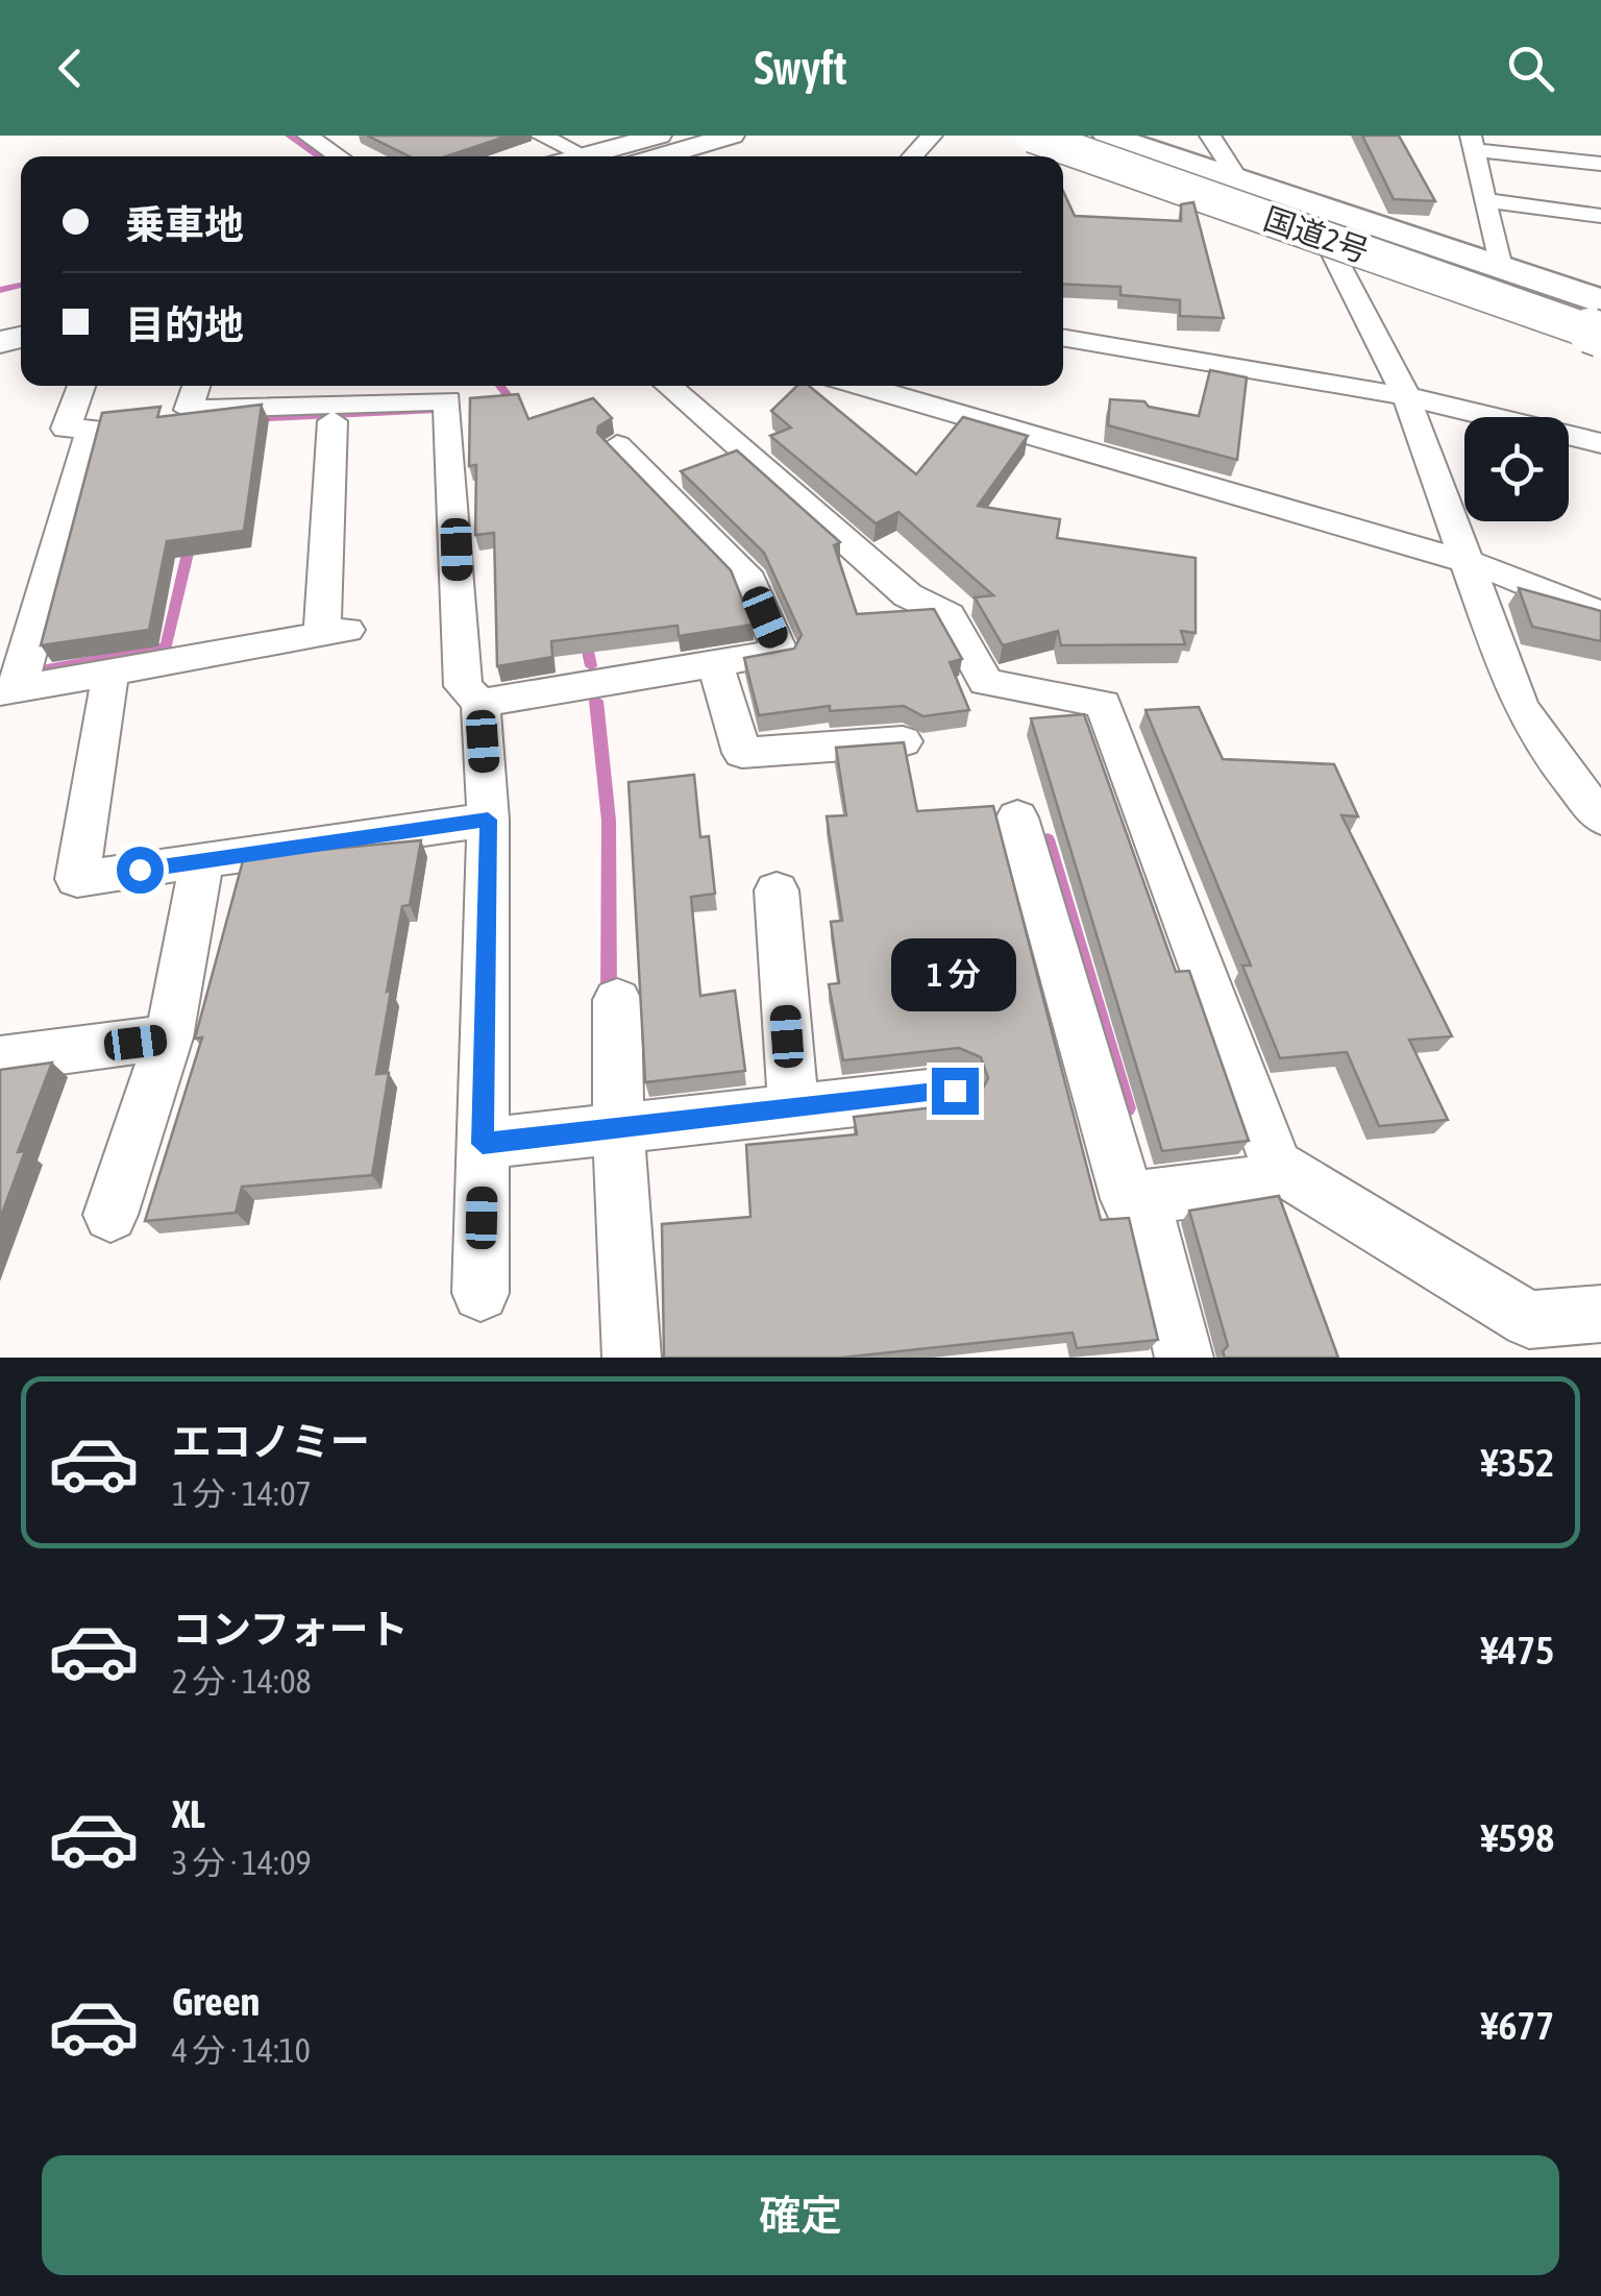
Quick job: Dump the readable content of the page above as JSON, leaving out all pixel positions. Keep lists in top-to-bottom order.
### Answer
{
  "streets": {
    "highway": ["国道2号"]
  },
  "page": {
    "header": "Swyft",
    "banner": ["乗車地", "目的地"],
    "bubble": "1 分",
    "list": [
      {
        "name": "エコノミー",
        "note": "1 分 · 14:07",
        "value": "¥352"
      },
      {
        "name": "コンフォート",
        "note": "2 分 · 14:08",
        "value": "¥475"
      },
      {
        "name": "XL",
        "note": "3 分 · 14:09",
        "value": "¥598"
      },
      {
        "name": "Green",
        "note": "4 分 · 14:10",
        "value": "¥677"
      }
    ],
    "buttons": "確定"
  }
}
